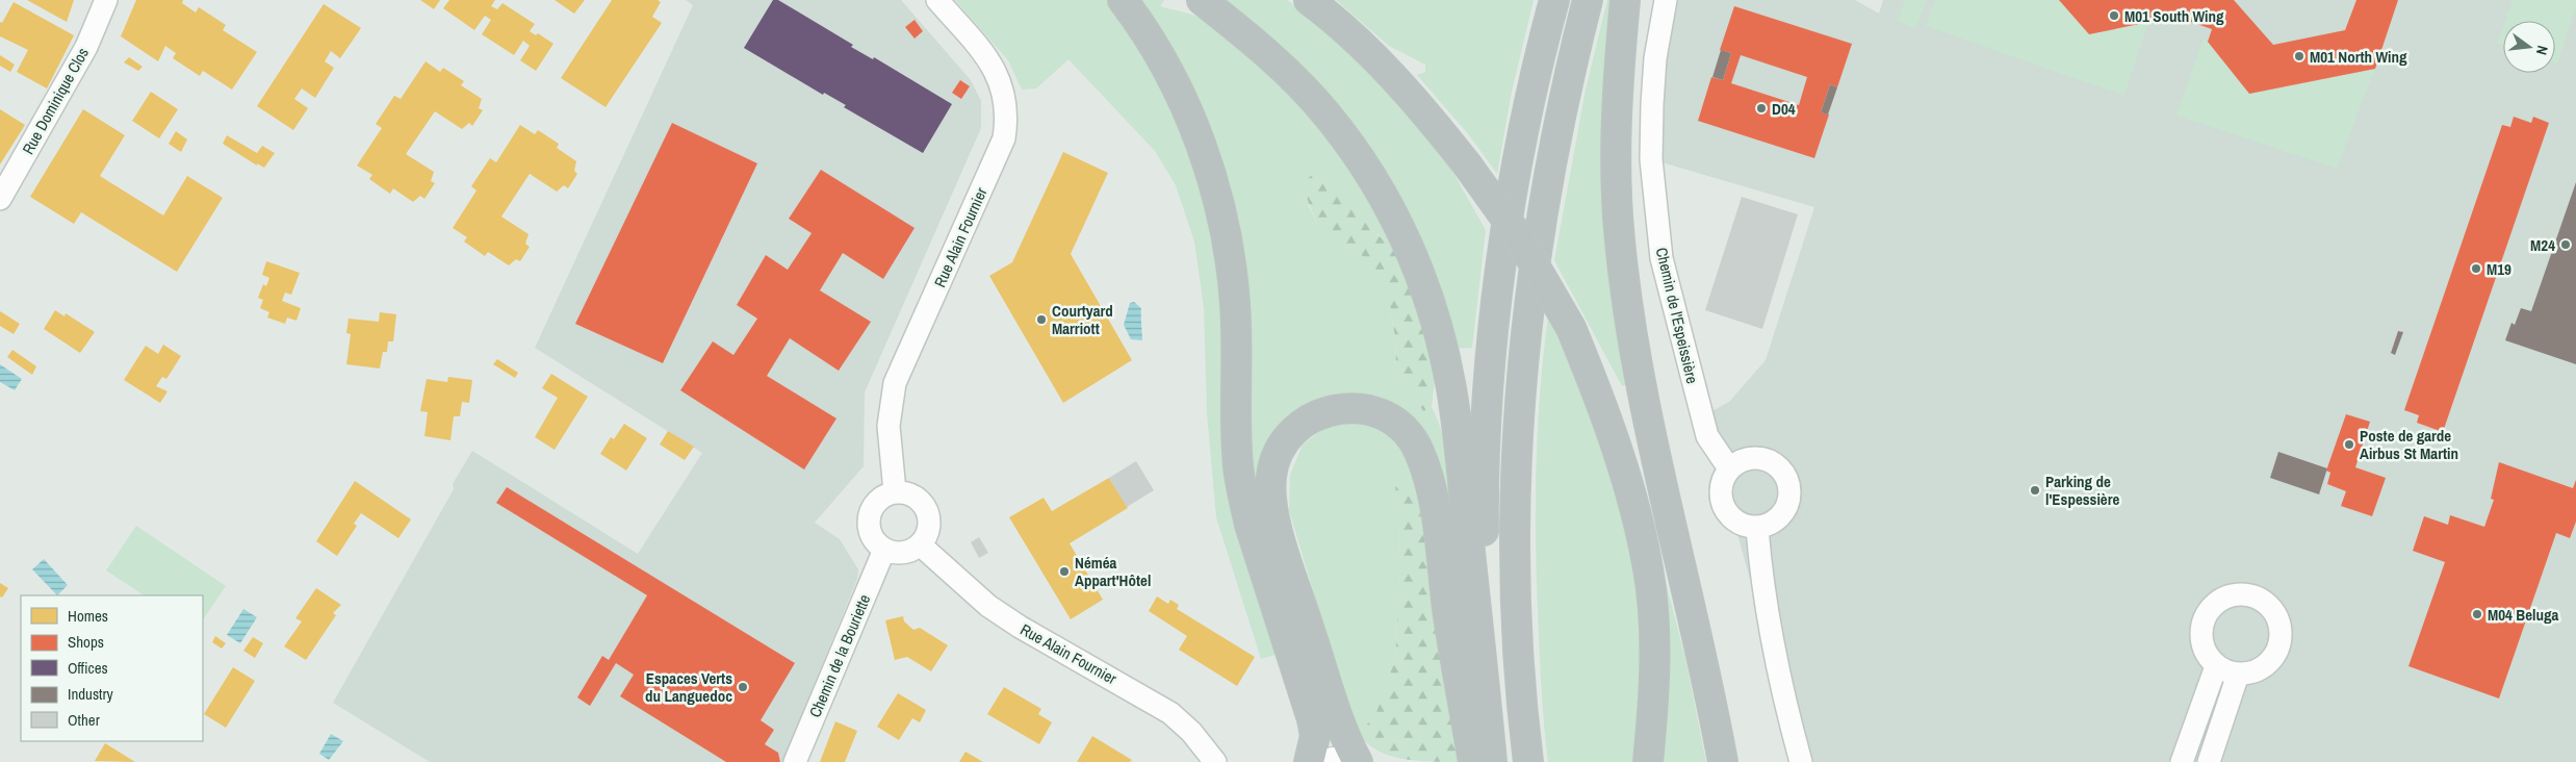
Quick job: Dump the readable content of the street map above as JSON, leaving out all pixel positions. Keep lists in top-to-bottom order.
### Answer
{
  "streets": {
    "street": [
      "Rue Dominique Clos",
      "Rue Alain Fournier",
      "Chemin de l'Espeissière",
      "Chemin de la Bouriette"
    ]
  },
  "crossings": [
    ["Rue Alain Fournier", "Chemin de la Bouriette"]
  ],
  "places": [
    "M01 South Wing",
    "M01 North Wing",
    "D04",
    "M24",
    "M19",
    "Courtyard Marriott",
    "Poste de garde Airbus St Martin",
    "Parking de l'Espessière",
    "Néméa Appart'Hôtel",
    "M04 Beluga",
    "Espaces Verts du Languedoc"
  ],
  "legend": [
    "Homes",
    "Shops",
    "Offices",
    "Industry",
    "Other"
  ],
  "north": "right"
}
